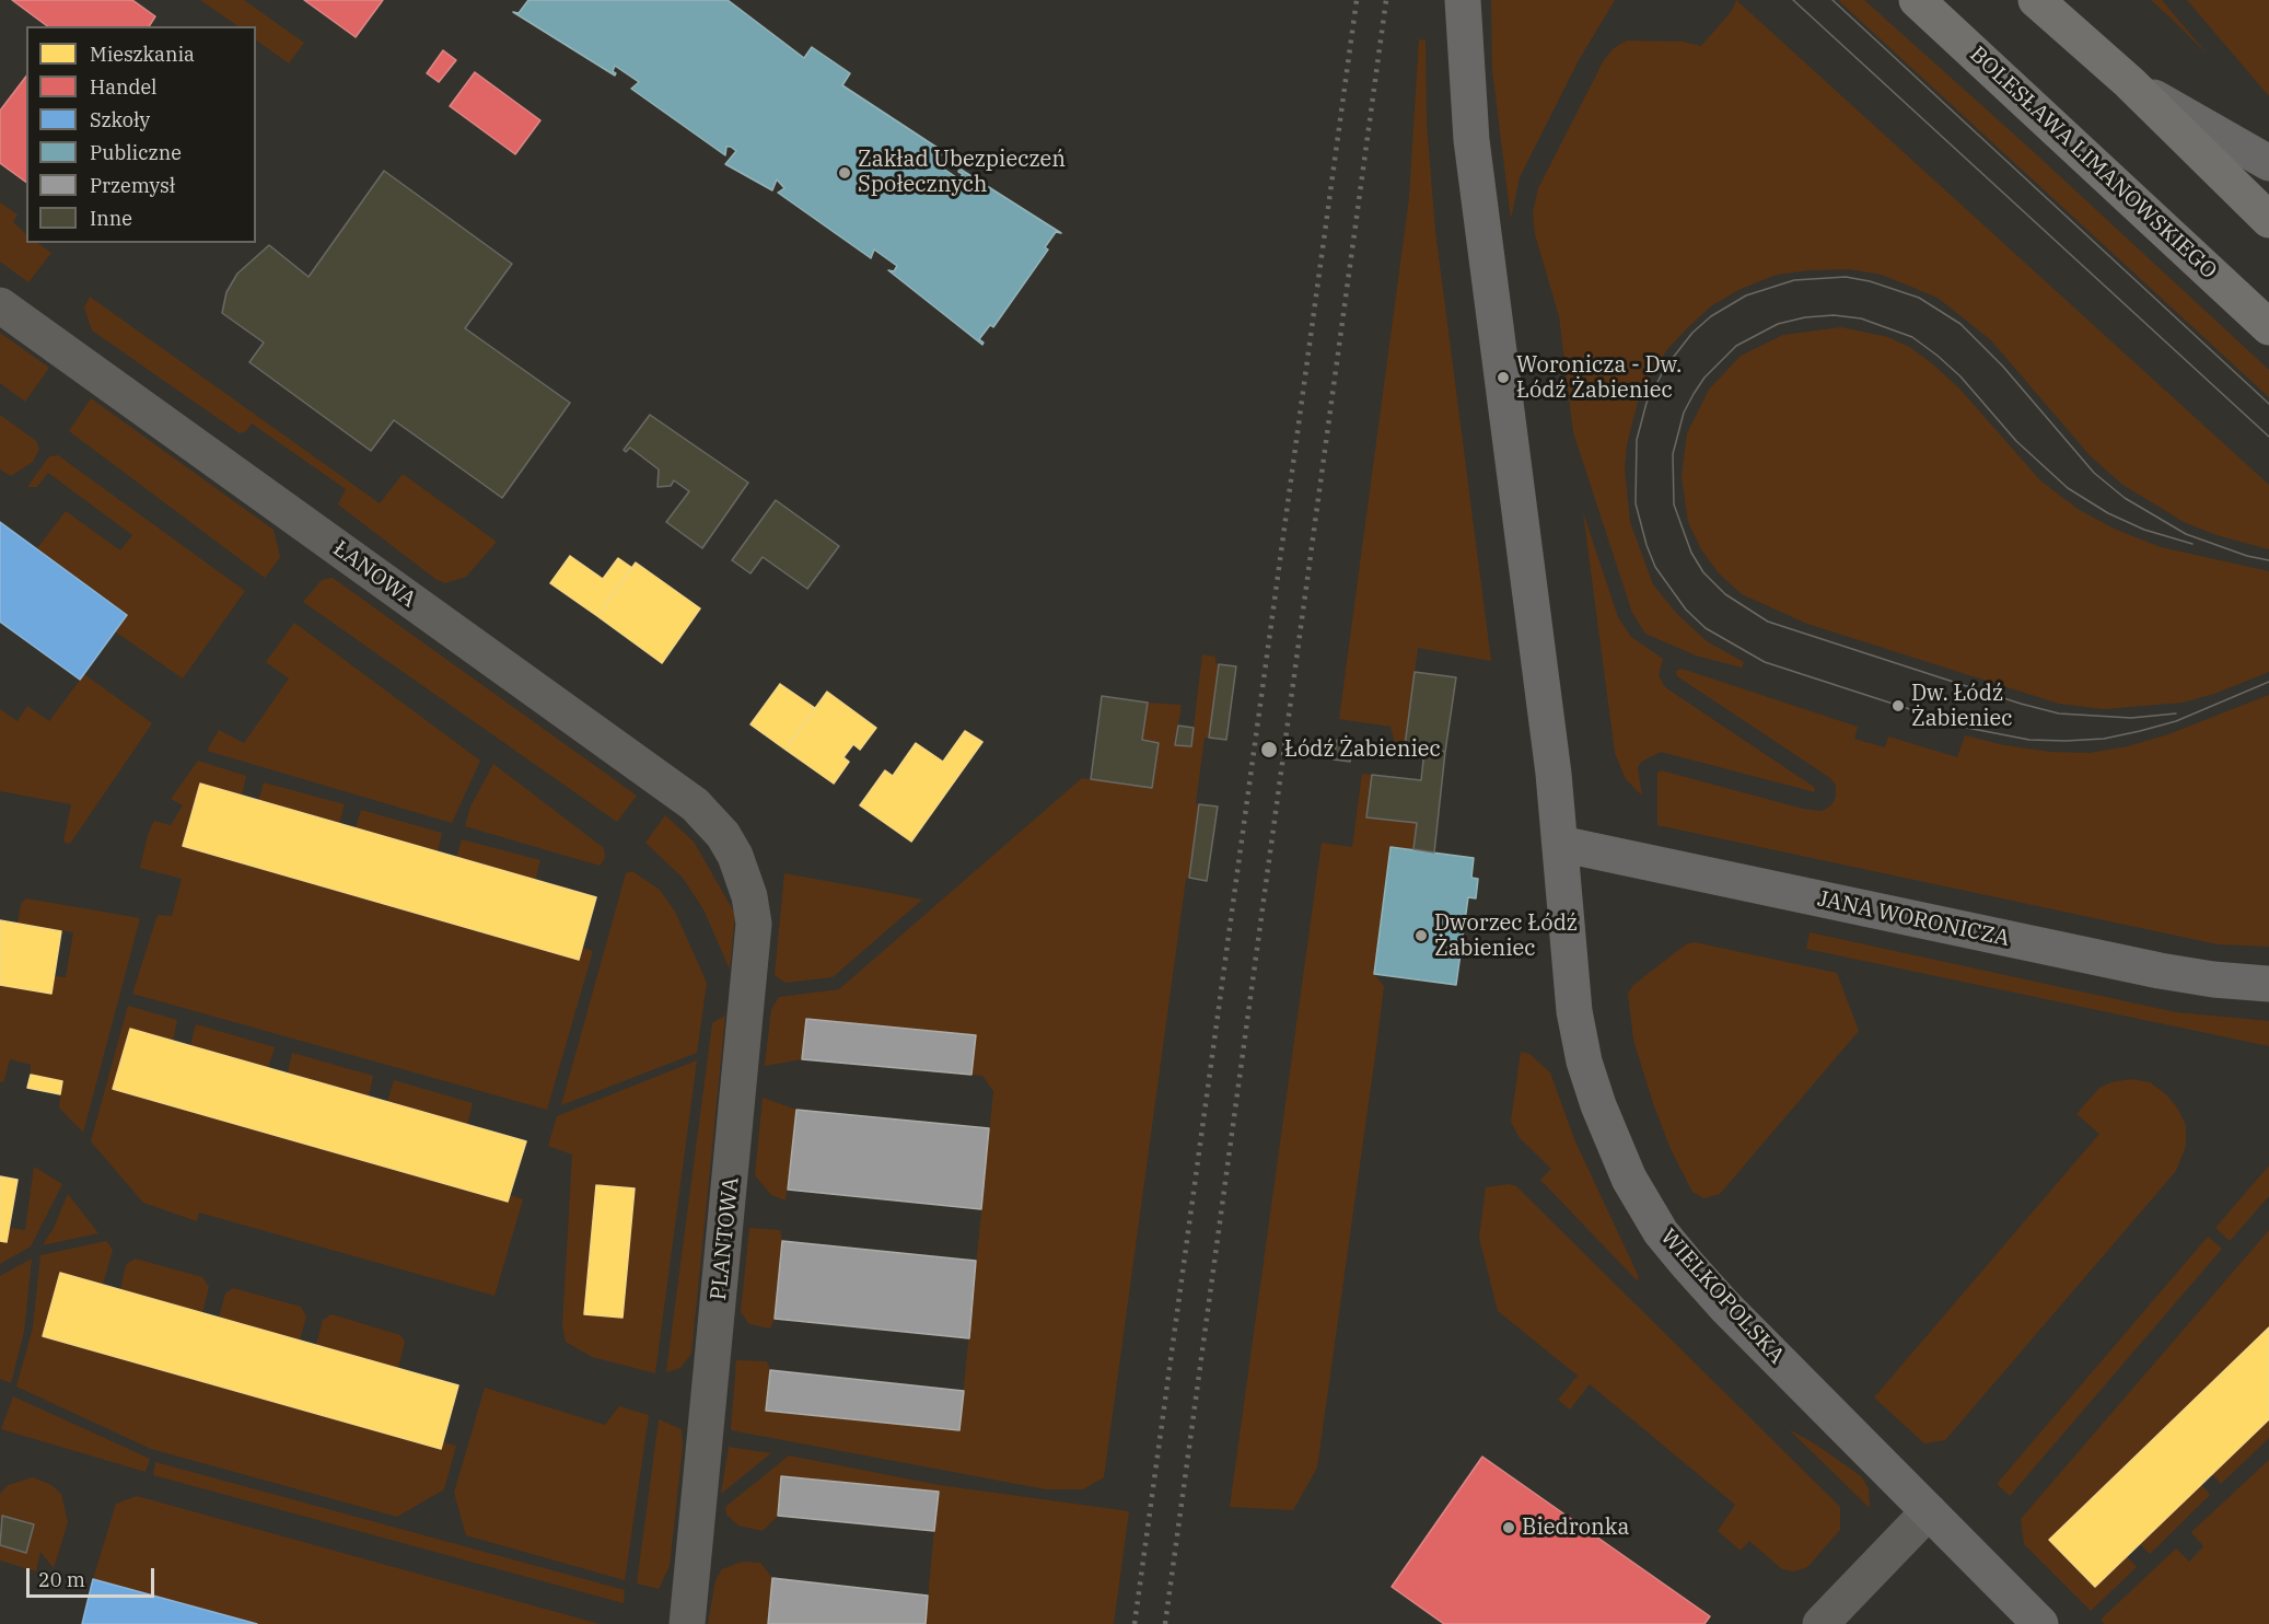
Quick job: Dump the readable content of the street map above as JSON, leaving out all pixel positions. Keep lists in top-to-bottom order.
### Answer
{
  "streets": {
    "main road": ["BOLESŁAWA LIMANOWSKIEGO"],
    "street": [
      "ŁANOWA",
      "JANA WORONICZA",
      "PLANTOWA",
      "WIELKOPOLSKA"
    ]
  },
  "crossings": [
    ["ŁANOWA", "PLANTOWA"],
    ["JANA WORONICZA", "WIELKOPOLSKA"]
  ],
  "places": [
    "Zakład Ubezpieczeń Społecznych",
    "Woronicza - Dw. Łódź Żabieniec",
    "Dw. Łódź Żabieniec",
    "Łódź Żabieniec",
    "Dworzec Łódź Żabieniec",
    "Biedronka"
  ],
  "legend": [
    "Mieszkania",
    "Handel",
    "Szkoły",
    "Publiczne",
    "Przemysł",
    "Inne"
  ],
  "scale_bar": "20 m"
}
